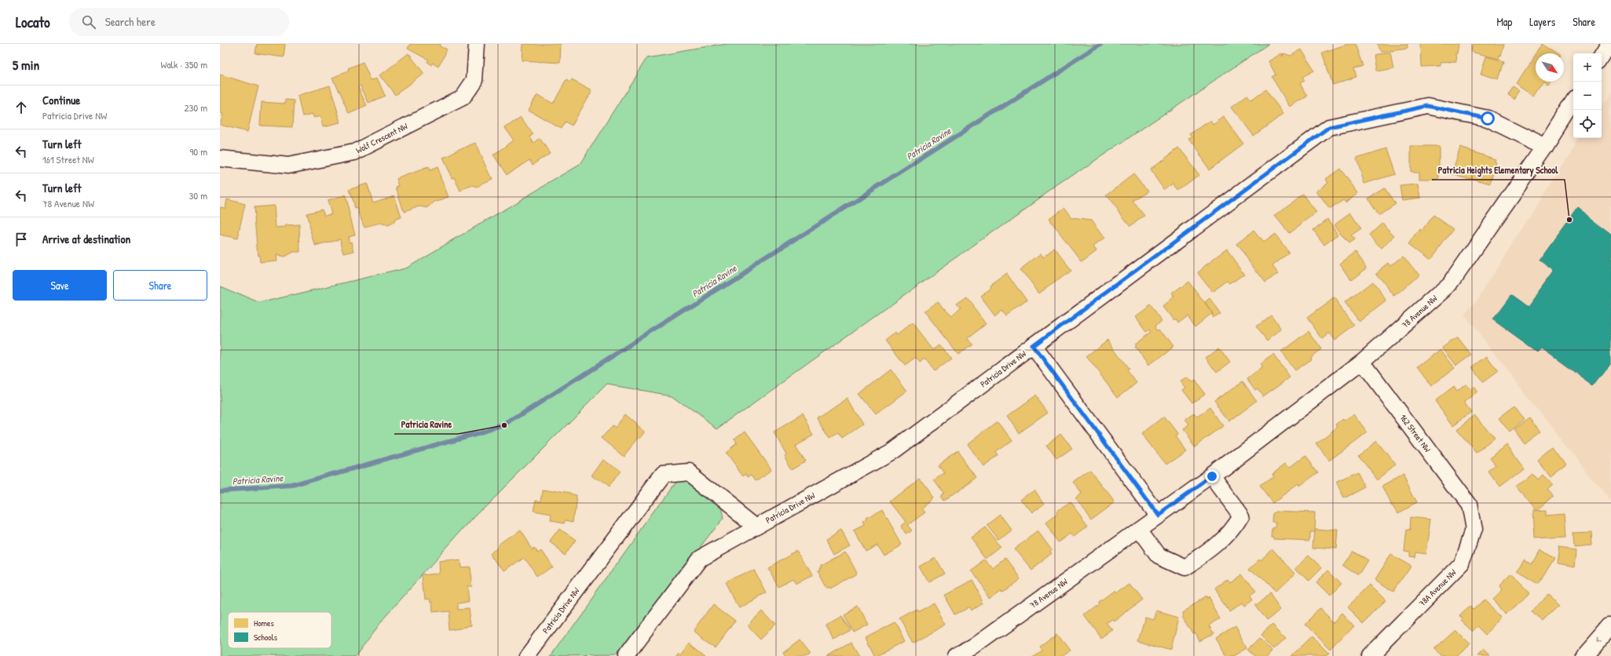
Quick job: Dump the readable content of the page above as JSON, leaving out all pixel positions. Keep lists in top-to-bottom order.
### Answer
{
  "streets": {
    "street": [
      "Wolf Crescent NW",
      "78 Avenue NW",
      "Patricia Drive NW",
      "162 Street NW",
      "78A Avenue NW"
    ]
  },
  "crossings": [
    ["78 Avenue NW", "Patricia Drive NW"],
    ["78 Avenue NW", "162 Street NW"],
    ["162 Street NW", "78A Avenue NW"]
  ],
  "water": ["Patricia Ravine"],
  "places": ["Patricia Heights Elementary School", "Patricia Ravine"],
  "legend": ["Homes", "Schools"],
  "north": "bottom right",
  "page": {
    "header": "Locato",
    "search": "Search here",
    "nav": ["Map", "Layers", "Share"],
    "heading": ["5 min", "Walk · 350 m"],
    "map_buttons": ["+", "−"],
    "list": [
      ["Continue", "Patricia Drive NW", "230 m"],
      ["Turn left", "161 Street NW", "90 m"],
      ["Turn left", "78 Avenue NW", "30 m"],
      "Arrive at destination"
    ],
    "buttons": ["Save", "Share"]
  }
}
